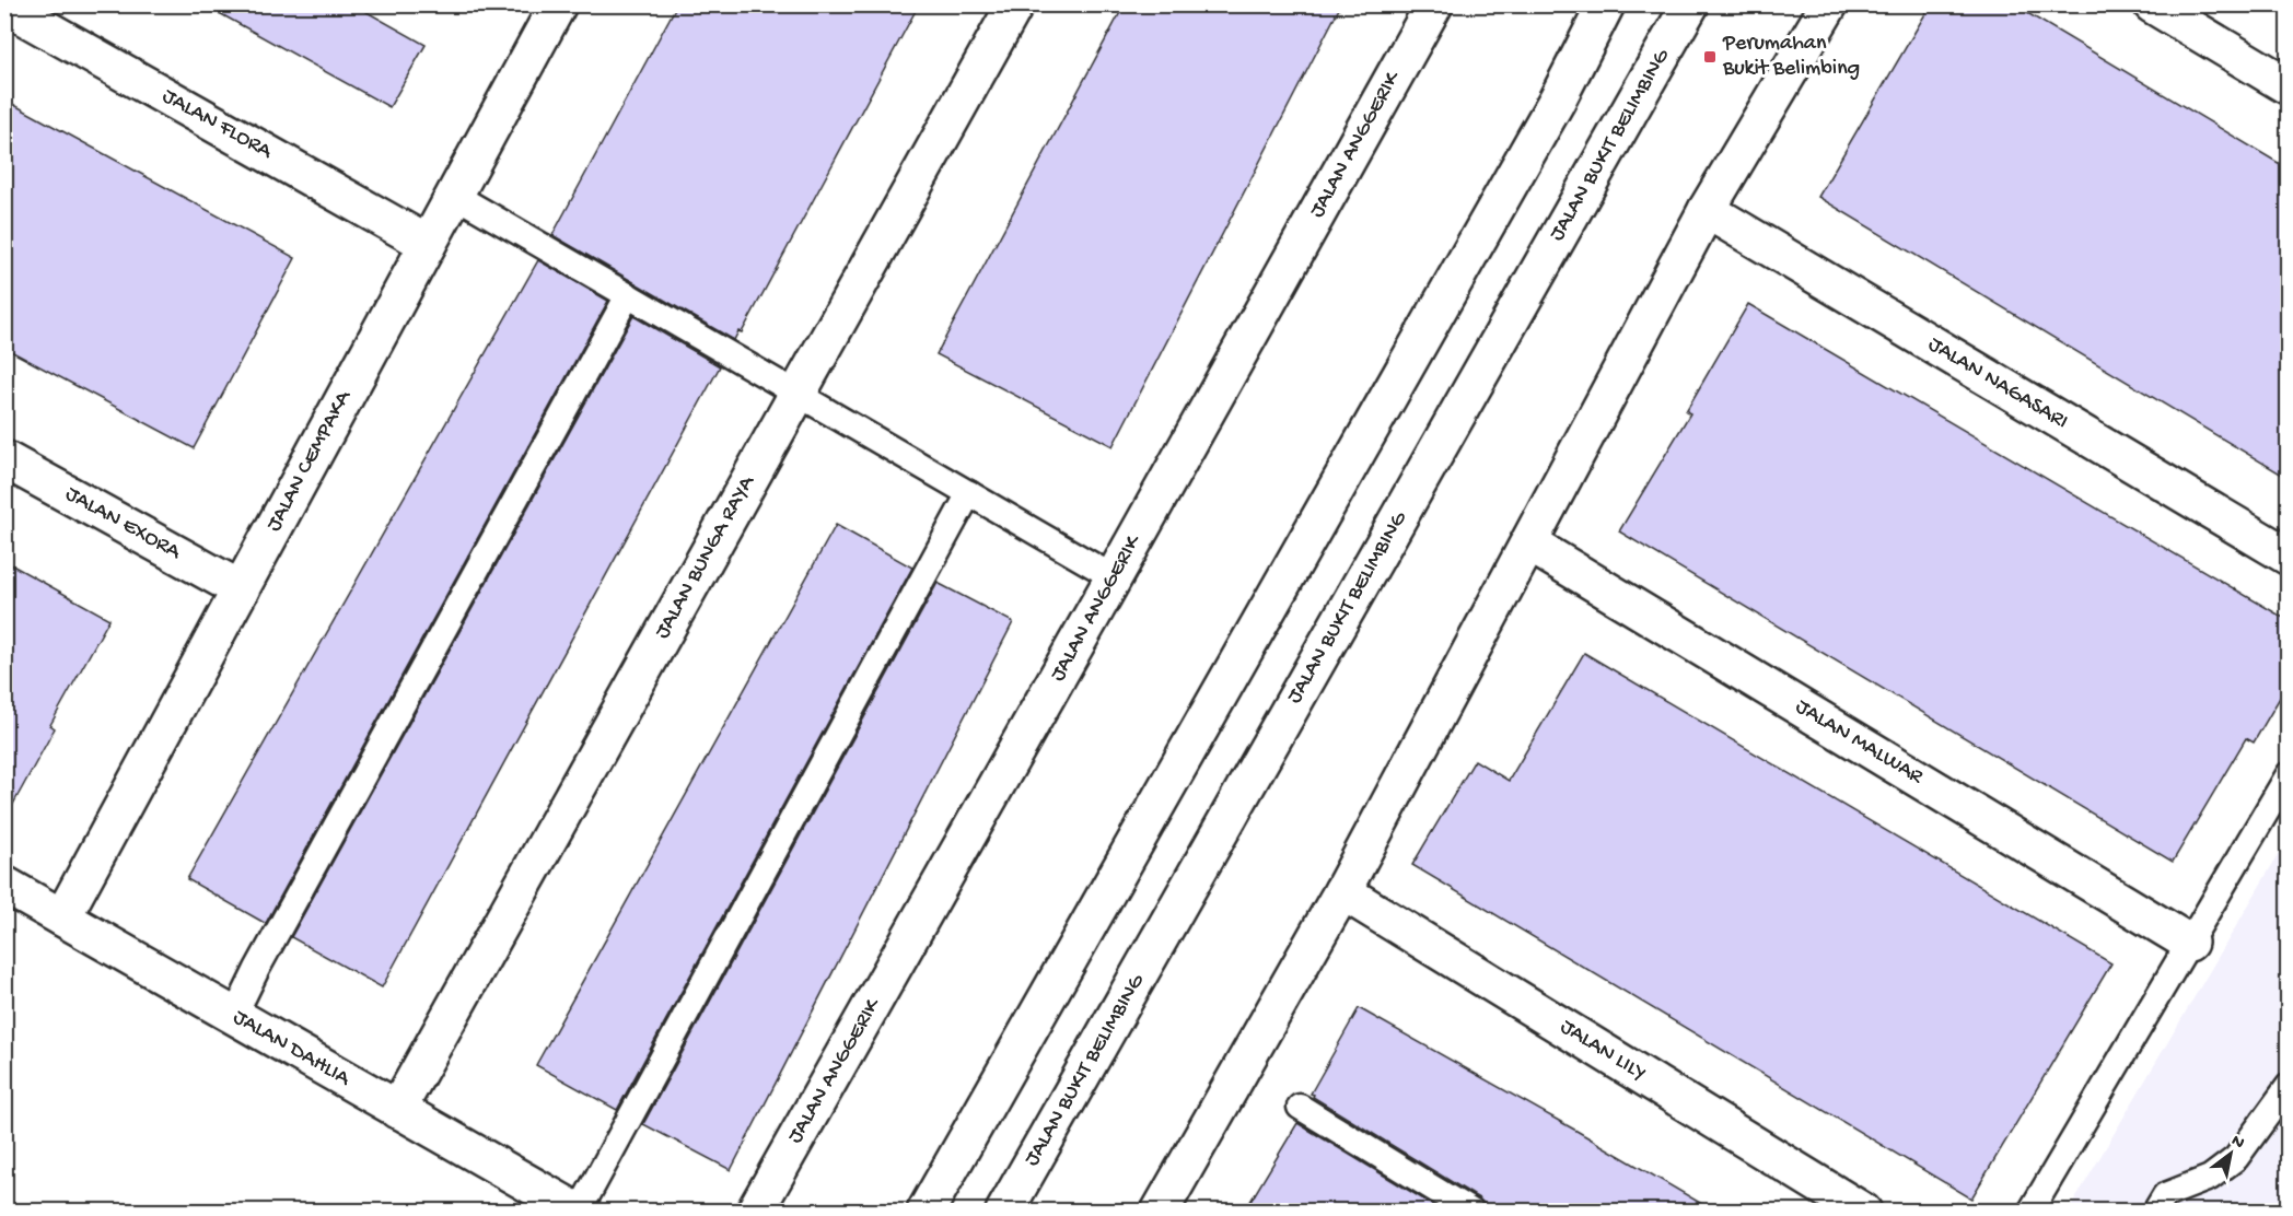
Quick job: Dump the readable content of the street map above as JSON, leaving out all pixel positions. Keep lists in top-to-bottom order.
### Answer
{
  "streets": {
    "street": [
      "JALAN FLORA",
      "JALAN ANGGERIK",
      "JALAN BUKIT BELIMBING",
      "JALAN NAGASARI",
      "JALAN CEMPAKA",
      "JALAN EXORA",
      "JALAN BUNGA RAYA",
      "JALAN MALWAR",
      "JALAN DAHLIA",
      "JALAN LILY"
    ]
  },
  "crossings": [
    ["JALAN FLORA", "JALAN CEMPAKA"],
    ["JALAN CEMPAKA", "JALAN EXORA"],
    ["JALAN CEMPAKA", "JALAN DAHLIA"],
    ["JALAN BUNGA RAYA", "JALAN DAHLIA"]
  ],
  "places": {
    "transit": ["Perumahan Bukit Belimbing"]
  },
  "north": "top right"
}
